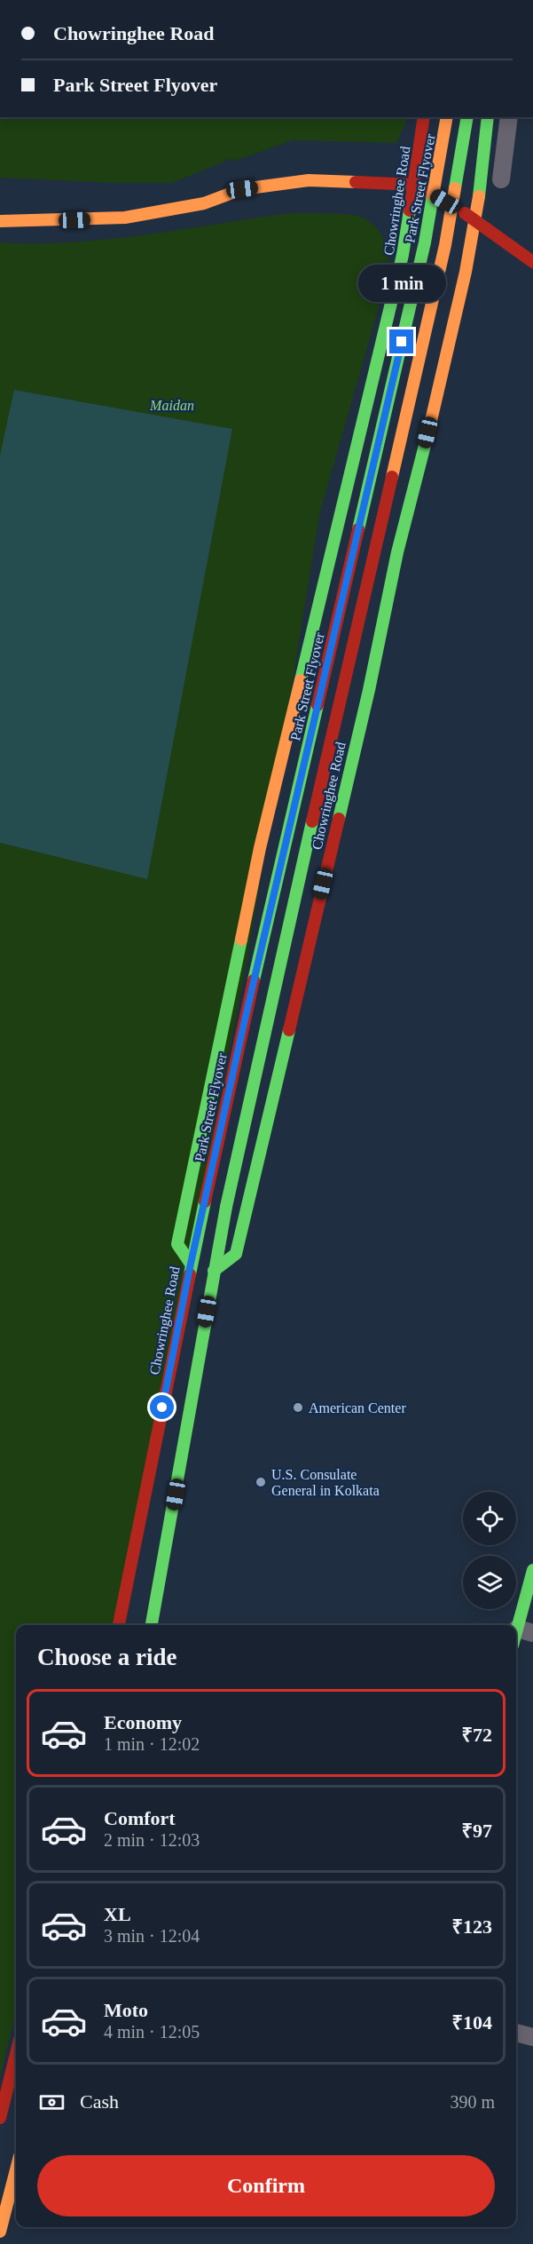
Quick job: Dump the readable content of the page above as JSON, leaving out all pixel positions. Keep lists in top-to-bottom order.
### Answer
{
  "streets": {
    "main road": ["Park Street Flyover", "Chowringhee Road"]
  },
  "crossings": [
    ["Park Street Flyover", "Chowringhee Road"]
  ],
  "parks": ["Maidan"],
  "places": ["American Center", "U.S. Consulate General in Kolkata"],
  "page": {
    "banner": ["Chowringhee Road", "Park Street Flyover"],
    "bubble": "1 min",
    "heading": "Choose a ride",
    "list": [
      {
        "name": "Economy",
        "note": "1 min · 12:02",
        "value": "₹72"
      },
      {
        "name": "Comfort",
        "note": "2 min · 12:03",
        "value": "₹97"
      },
      {
        "name": "XL",
        "note": "3 min · 12:04",
        "value": "₹123"
      },
      {
        "name": "Moto",
        "note": "4 min · 12:05",
        "value": "₹104"
      }
    ],
    "pay": ["Cash", "390 m"],
    "buttons": "Confirm"
  }
}
